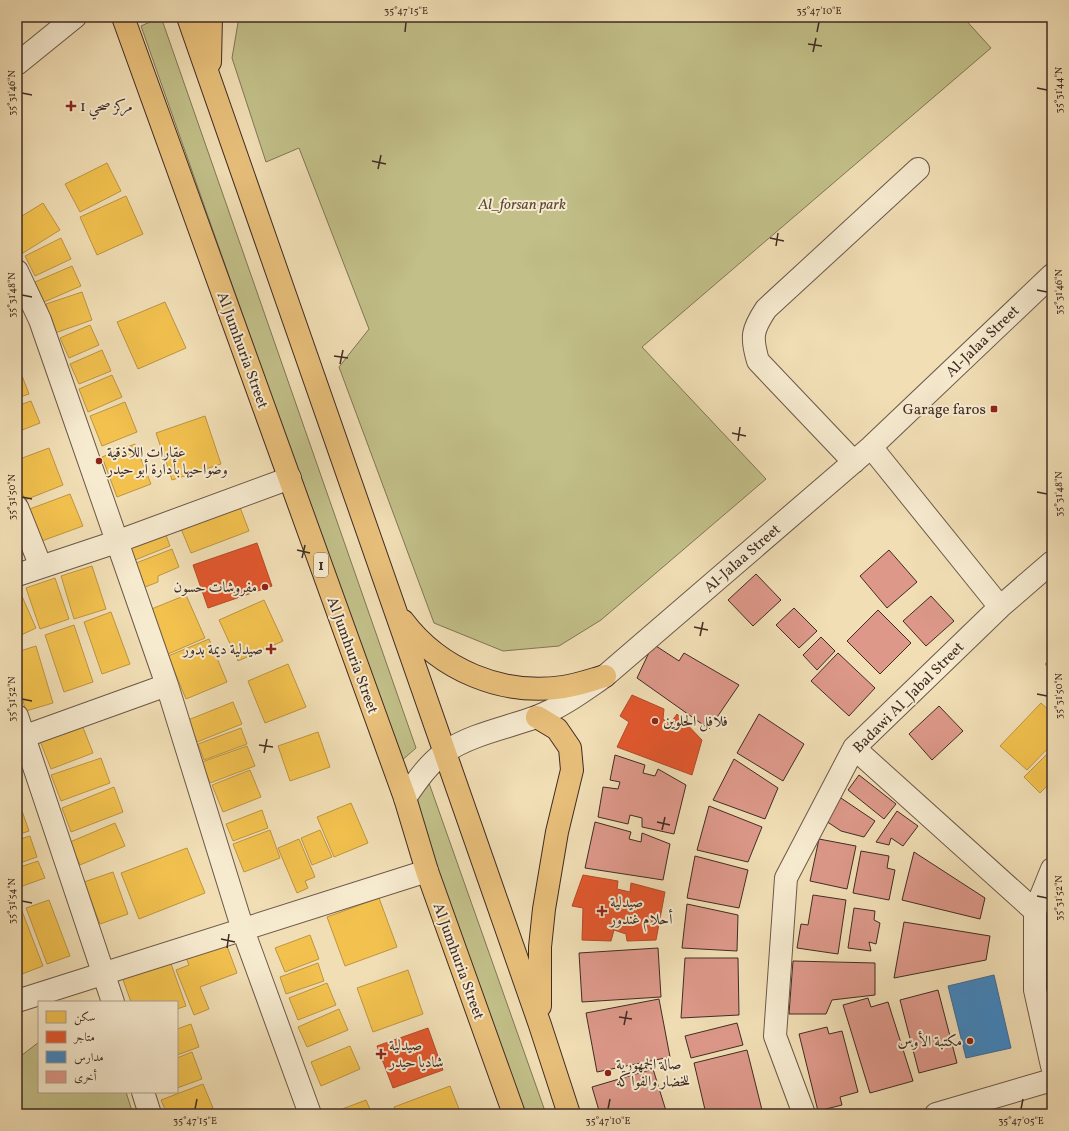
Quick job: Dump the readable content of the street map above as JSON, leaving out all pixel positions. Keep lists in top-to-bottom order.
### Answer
{
  "streets": {
    "main road": ["Al Jumhuria Street", "1"],
    "street": ["Al-Jalaa Street", "Badawi Al_Jabal Street"]
  },
  "crossings": [
    ["Al-Jalaa Street", "Al Jumhuria Street"]
  ],
  "parks": ["Al_forsan park"],
  "places": {
    "health": [
      "مركز صحي 1",
      "صيدلية ديمة بدور",
      "صيدلية أحلام غندور",
      "صيدلية شاديا حيدر"
    ],
    "transit": ["Garage faros"],
    "other": [
      "عقارات اللاذقية وضواحيها بأدارة أبو حيدر",
      "مفروشات حسون",
      "فلافل الحلوين",
      "مكتبة الأوس",
      "صالة الجمهورية للخضار والفواكه"
    ]
  },
  "legend": [
    "سكن",
    "متاجر",
    "مدارس",
    "أخرى"
  ],
  "coordinates": [
    "35°47'15\"E",
    "35°47'10\"E",
    "35°31'44\"N",
    "35°31'46\"N",
    "35°31'48\"N",
    "35°31'50\"N",
    "35°31'52\"N",
    "35°31'54\"N",
    "35°47'05\"E"
  ]
}
